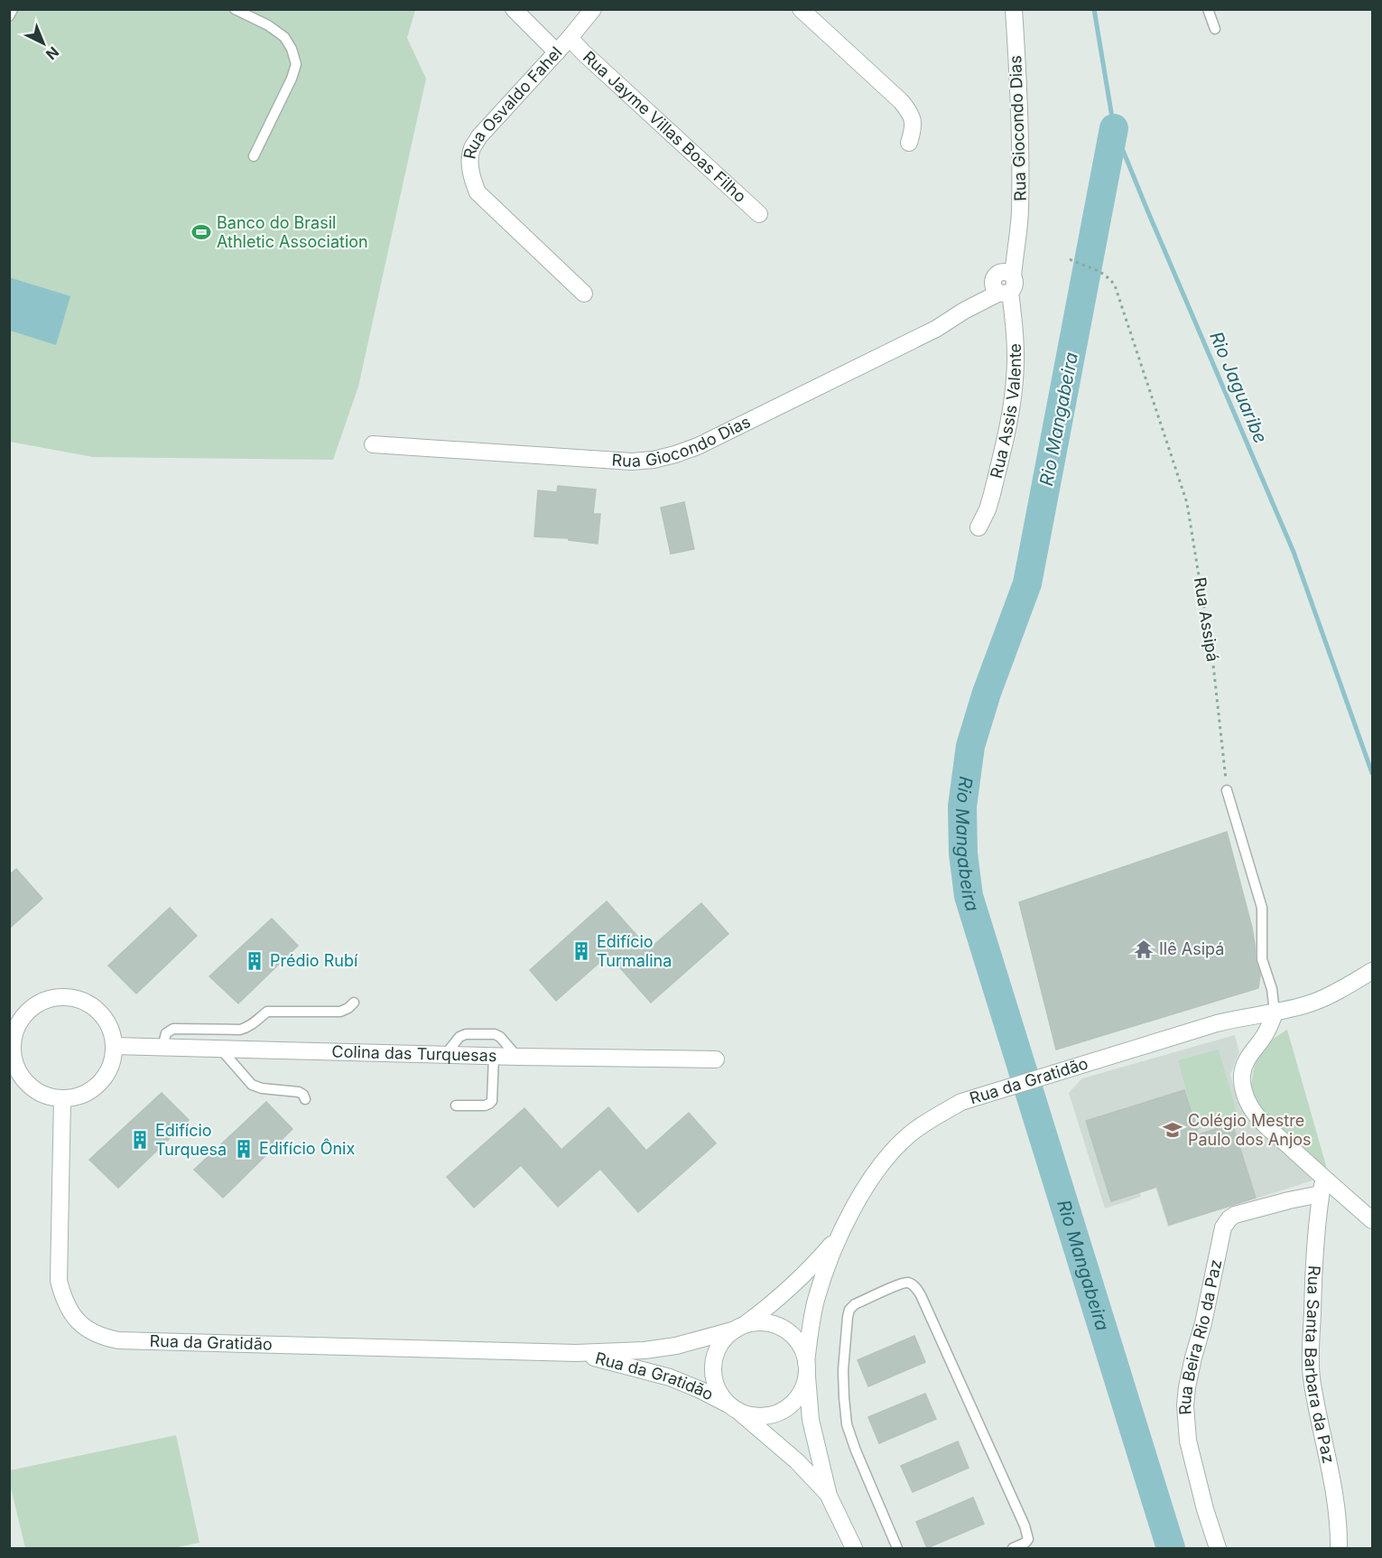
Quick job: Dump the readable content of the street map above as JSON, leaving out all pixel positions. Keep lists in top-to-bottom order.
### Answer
{
  "streets": {
    "street": [
      "Rua Osvaldo Fahel",
      "Rua Jayme Villas Boas Filho",
      "Rua Giocondo Dias",
      "Rua Assis Valente",
      "Colina das Turquesas",
      "Rua da Gratidão",
      "Rua Beira Rio da Paz",
      "Rua Santa Barbara da Paz"
    ],
    "path": ["Rua Assipá"]
  },
  "crossings": [
    ["Rua Osvaldo Fahel", "Rua Jayme Villas Boas Filho"],
    ["Rua Giocondo Dias", "Rua Assis Valente"],
    ["Colina das Turquesas", "Rua da Gratidão"],
    ["Rua Beira Rio da Paz", "Rua Santa Barbara da Paz"]
  ],
  "water": ["Rio Jaguaribe", "Rio Mangabeira"],
  "places": {
    "sports": ["Banco do Brasil Athletic Association"],
    "temple": ["Ilê Asipá"],
    "building": [
      "Edifício Turmalina",
      "Prédio Rubí",
      "Edifício Turquesa",
      "Edifício Ônix"
    ],
    "school or university": ["Colégio Mestre Paulo dos Anjos"]
  },
  "north": "bottom right"
}
